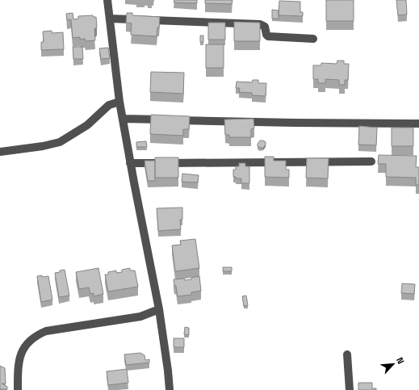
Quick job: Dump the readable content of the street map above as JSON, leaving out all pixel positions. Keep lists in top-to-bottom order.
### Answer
{
  "north": "top right"
}
